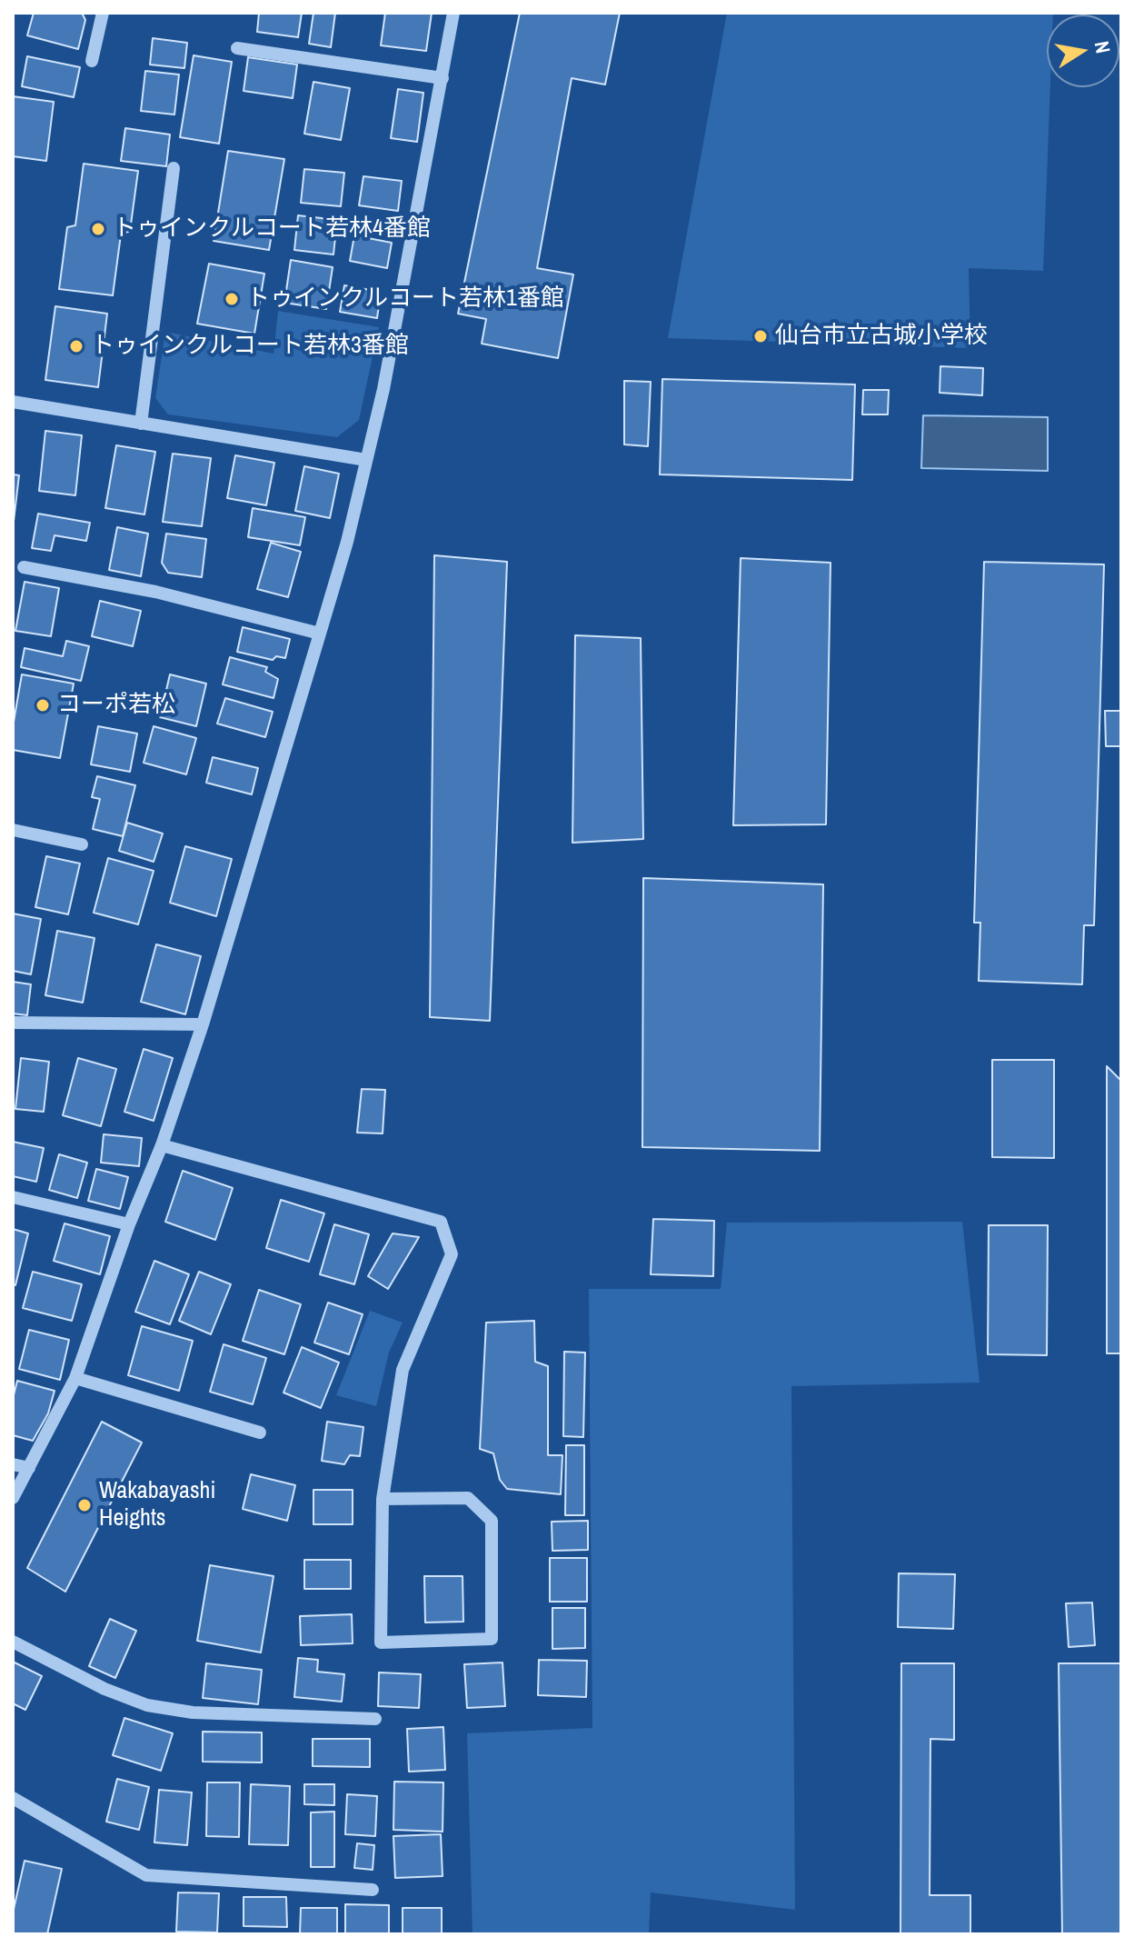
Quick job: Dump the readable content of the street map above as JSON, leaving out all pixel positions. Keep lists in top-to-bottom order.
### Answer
{
  "places": [
    "トゥインクルコート若林4番館",
    "トゥインクルコート若林1番館",
    "仙台市立古城小学校",
    "トゥインクルコート若林3番館",
    "コーポ若松",
    "Wakabayashi Heights"
  ],
  "north": "right"
}
